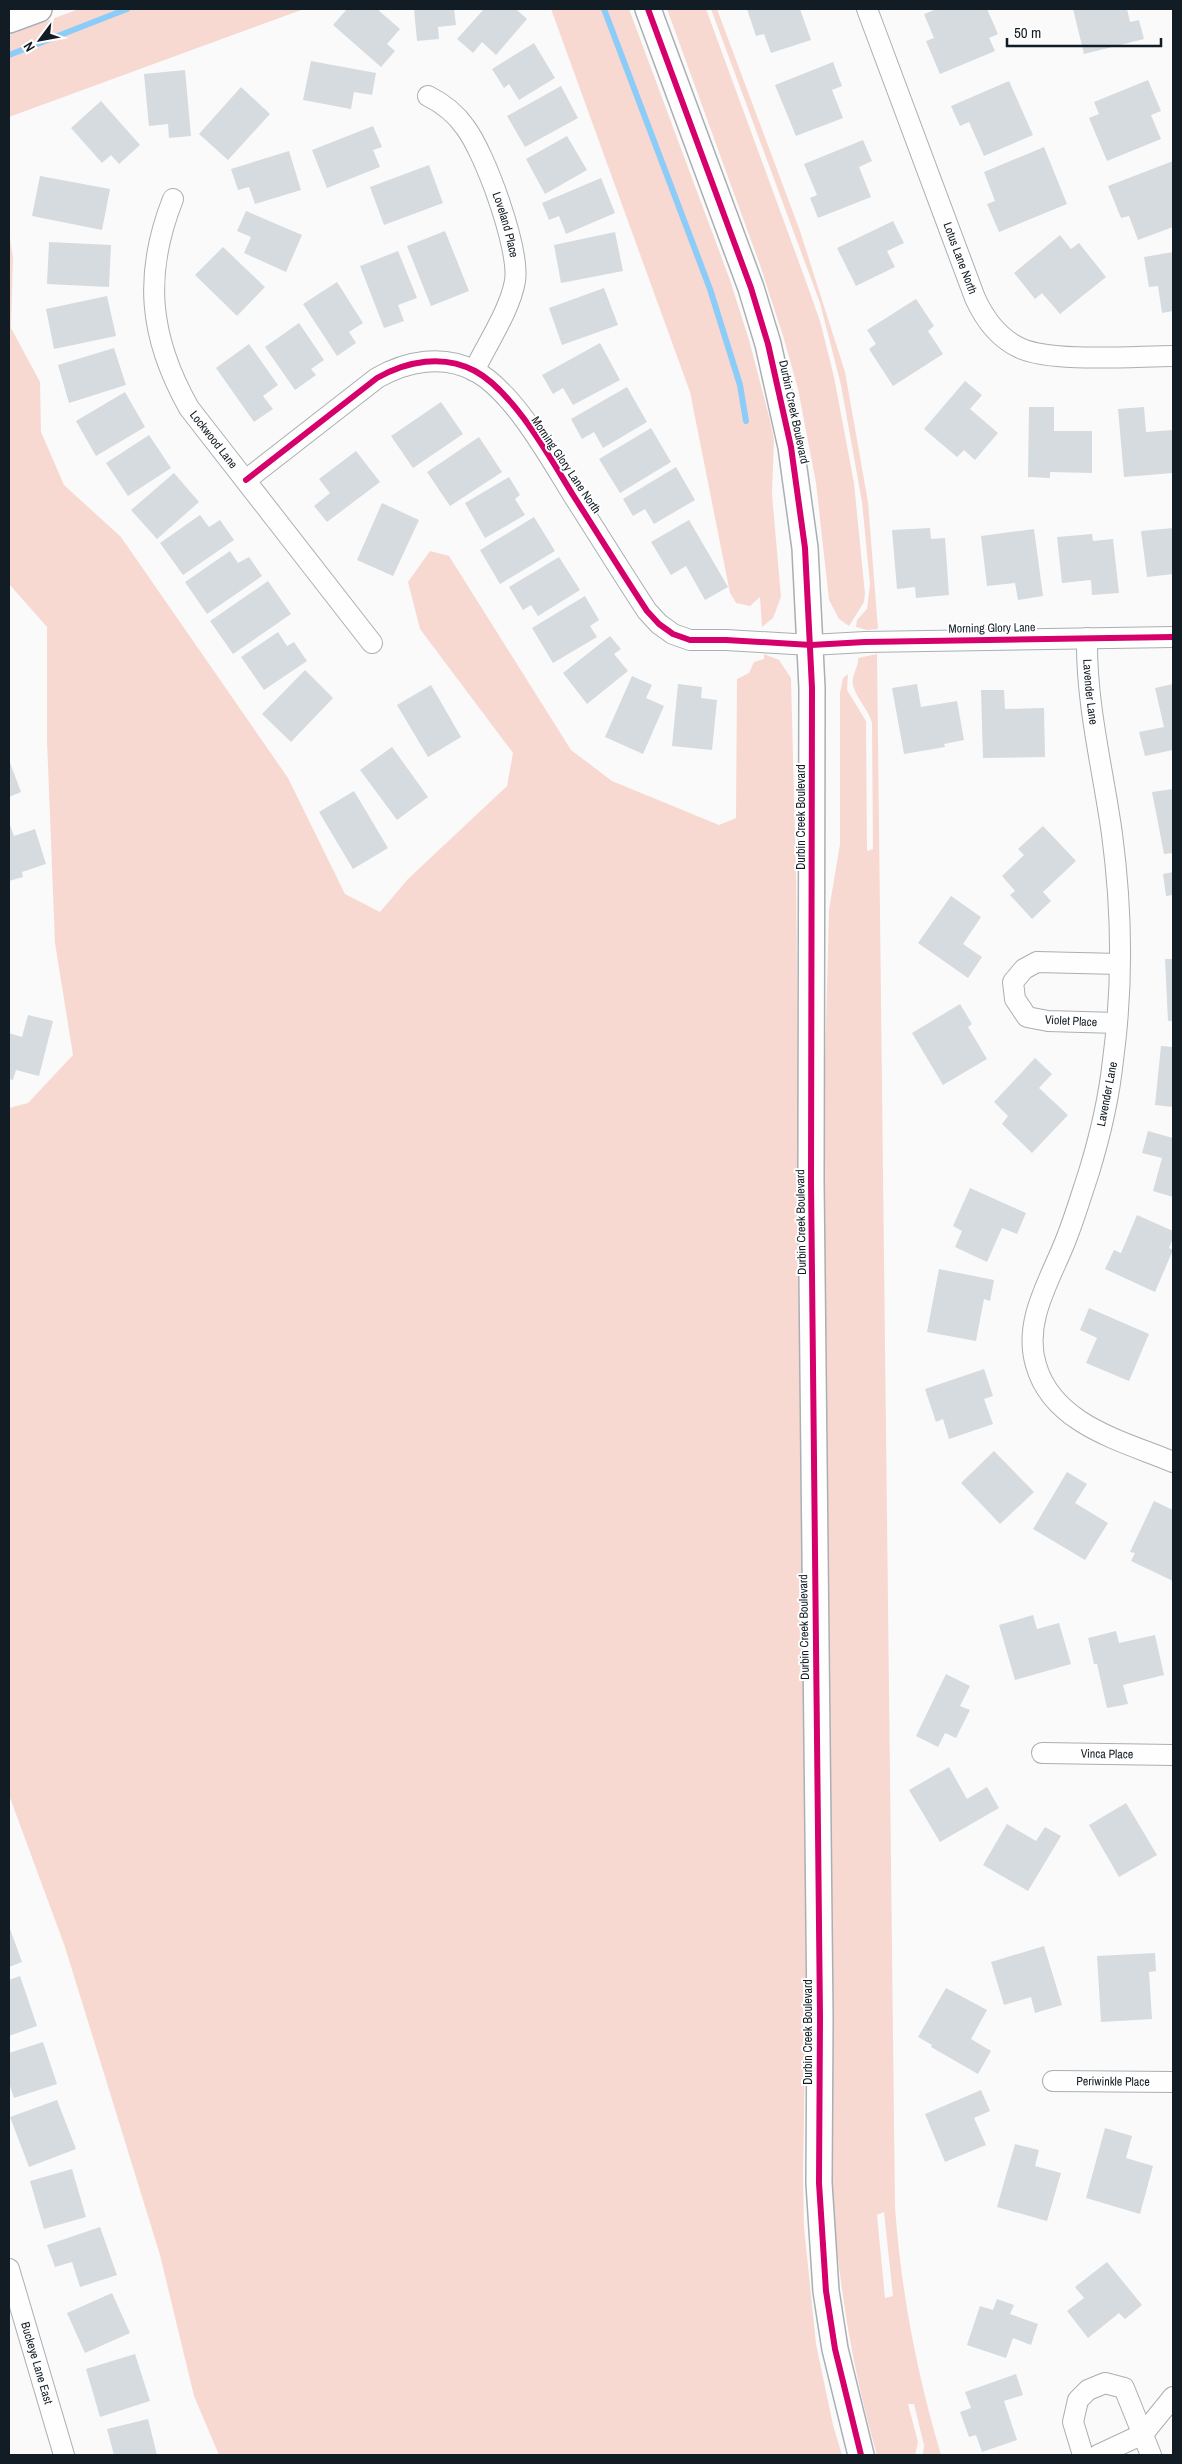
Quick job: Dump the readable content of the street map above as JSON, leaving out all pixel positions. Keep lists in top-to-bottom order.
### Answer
{
  "streets": {
    "street": [
      "Loveland Place",
      "Lotus Lane North",
      "Durbin Creek Boulevard",
      "Lockwood Lane",
      "Morning Glory Lane North",
      "Morning Glory Lane",
      "Lavender Lane",
      "Violet Place",
      "Vinca Place",
      "Periwinkle Place",
      "Buckeye Lane East"
    ]
  },
  "crossings": [
    ["Loveland Place", "Morning Glory Lane North"],
    ["Durbin Creek Boulevard", "Morning Glory Lane North"],
    ["Durbin Creek Boulevard", "Morning Glory Lane"],
    ["Lockwood Lane", "Morning Glory Lane North"],
    ["Morning Glory Lane North", "Morning Glory Lane"],
    ["Morning Glory Lane", "Lavender Lane"],
    ["Lavender Lane", "Violet Place"]
  ],
  "scale_bar": "50 m",
  "north": "bottom left"
}
